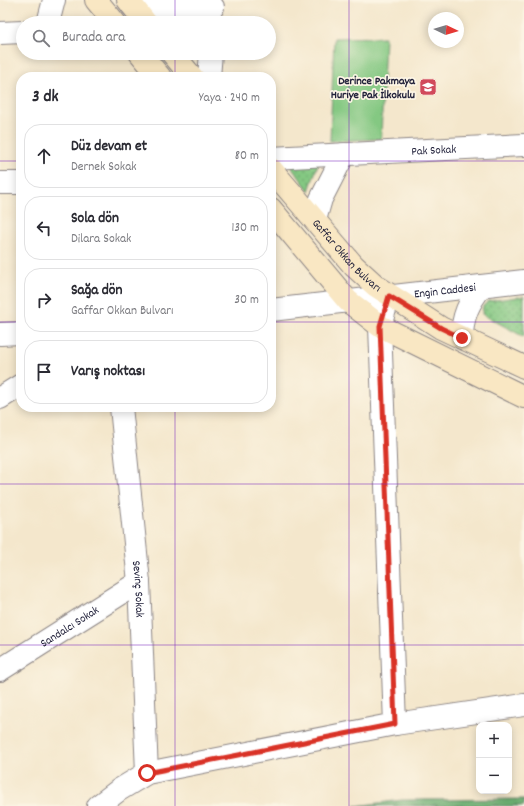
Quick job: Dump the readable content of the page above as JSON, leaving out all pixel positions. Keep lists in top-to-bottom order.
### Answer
{
  "streets": {
    "main road": ["Gaffar Okkan Bulvarı"],
    "street": [
      "Pak Sokak",
      "Engin Caddesi",
      "Sevinç Sokak",
      "Sandalcı Sokak"
    ]
  },
  "crossings": [
    ["Gaffar Okkan Bulvarı", "Engin Caddesi"],
    ["Sevinç Sokak", "Sandalcı Sokak"]
  ],
  "places": {
    "school or university": ["Derince Pakmaya Huriye Pak İlkokulu"]
  },
  "north": "right",
  "page": {
    "search": "Burada ara",
    "heading": ["3 dk", "Yaya · 240 m"],
    "list": [
      ["Düz devam et", "Dernek Sokak", "80 m"],
      ["Sola dön", "Dilara Sokak", "130 m"],
      ["Sağa dön", "Gaffar Okkan Bulvarı", "30 m"],
      "Varış noktası"
    ],
    "map_buttons": ["+", "−"]
  }
}
